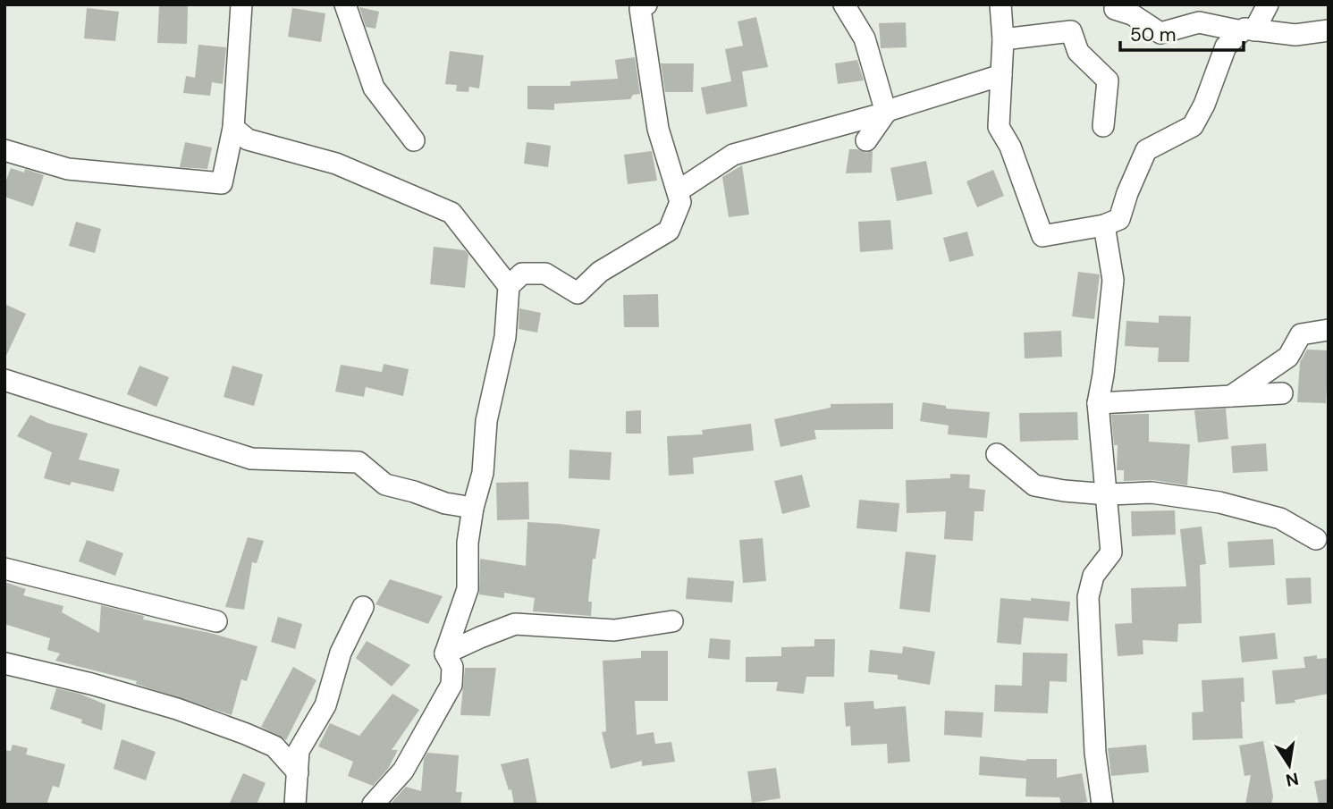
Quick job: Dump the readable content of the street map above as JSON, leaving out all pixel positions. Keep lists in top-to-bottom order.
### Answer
{
  "scale_bar": "50 m",
  "north": "bottom"
}
